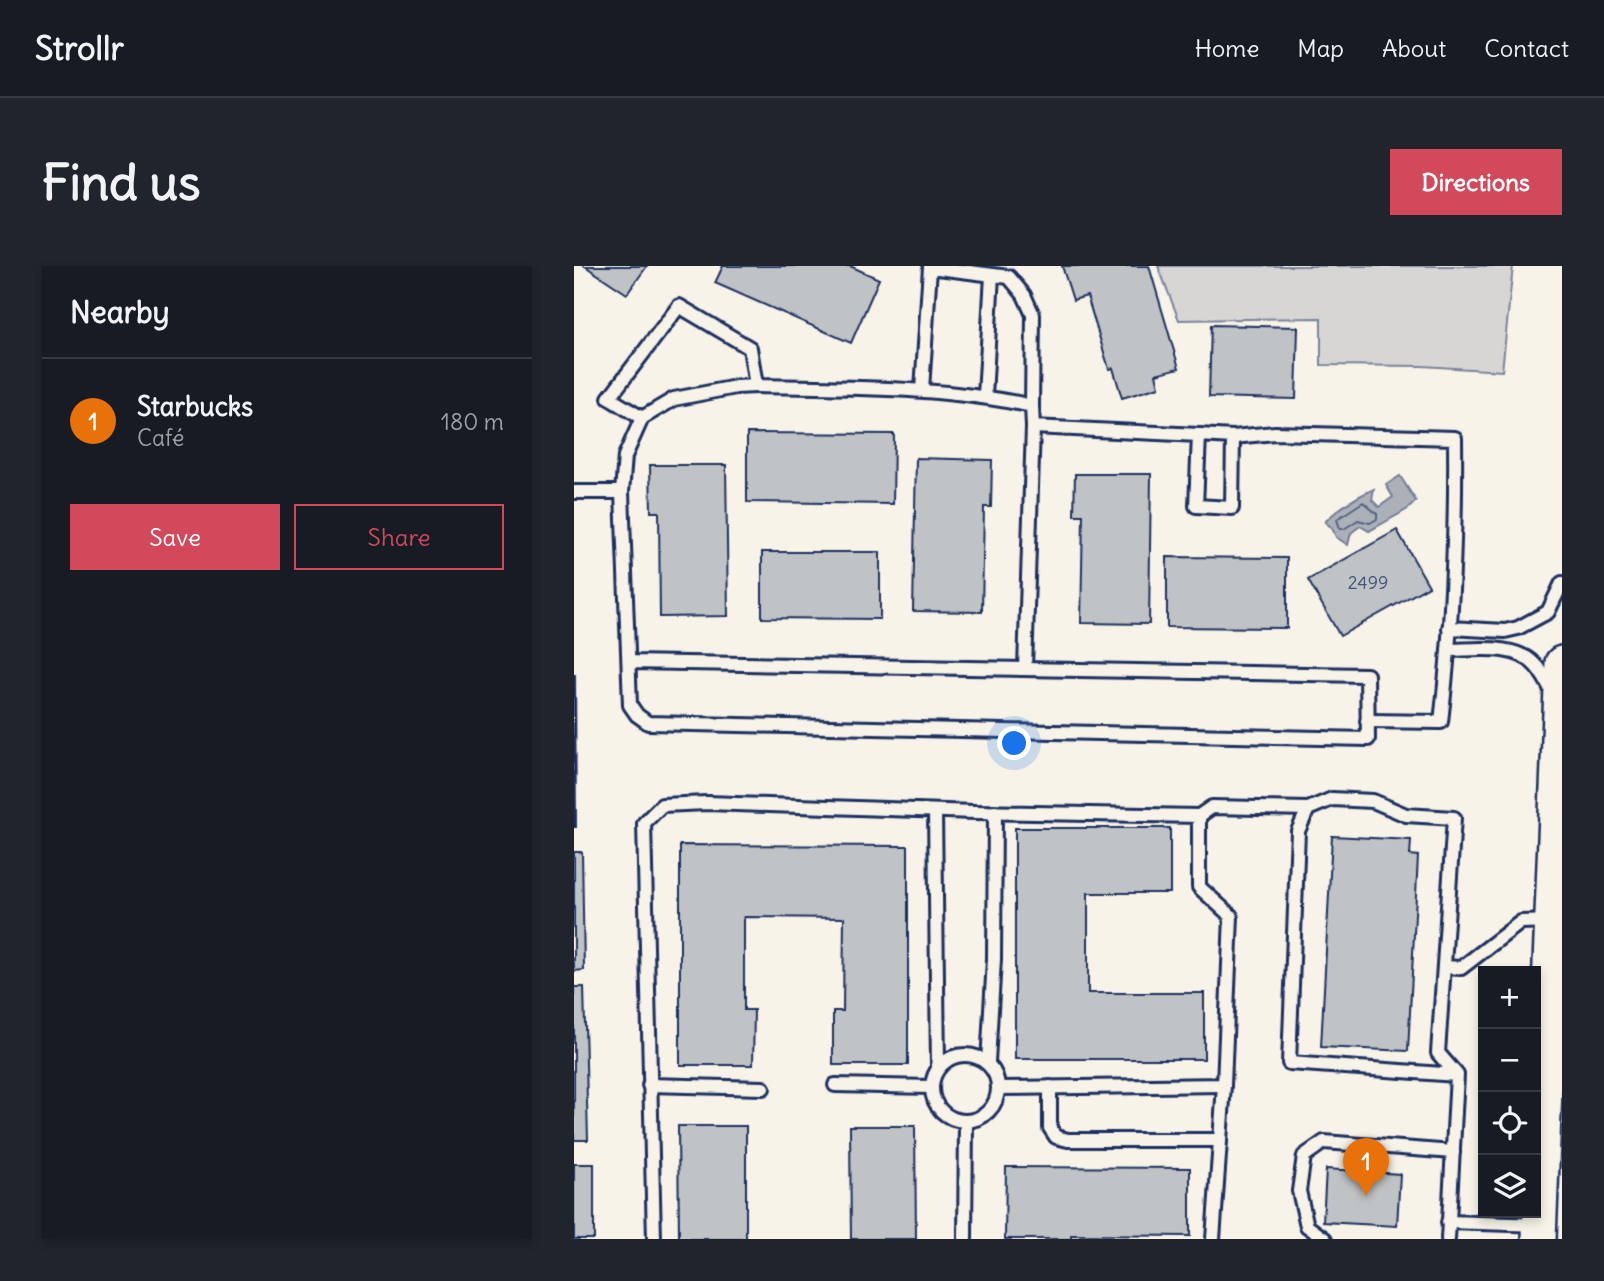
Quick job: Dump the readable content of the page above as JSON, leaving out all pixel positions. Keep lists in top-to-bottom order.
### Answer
{
  "house_numbers": ["2499"],
  "page": {
    "header": "Strollr",
    "nav": [
      "Home",
      "Map",
      "About",
      "Contact"
    ],
    "buttons": [
      "Directions",
      ["Save", "Share"]
    ],
    "title": "Find us",
    "heading": "Nearby",
    "list": [
      {
        "mark": "1",
        "name": "Starbucks",
        "note": "Café",
        "value": "180 m"
      }
    ],
    "map_buttons": ["+", "−"],
    "pins": "1"
  }
}
